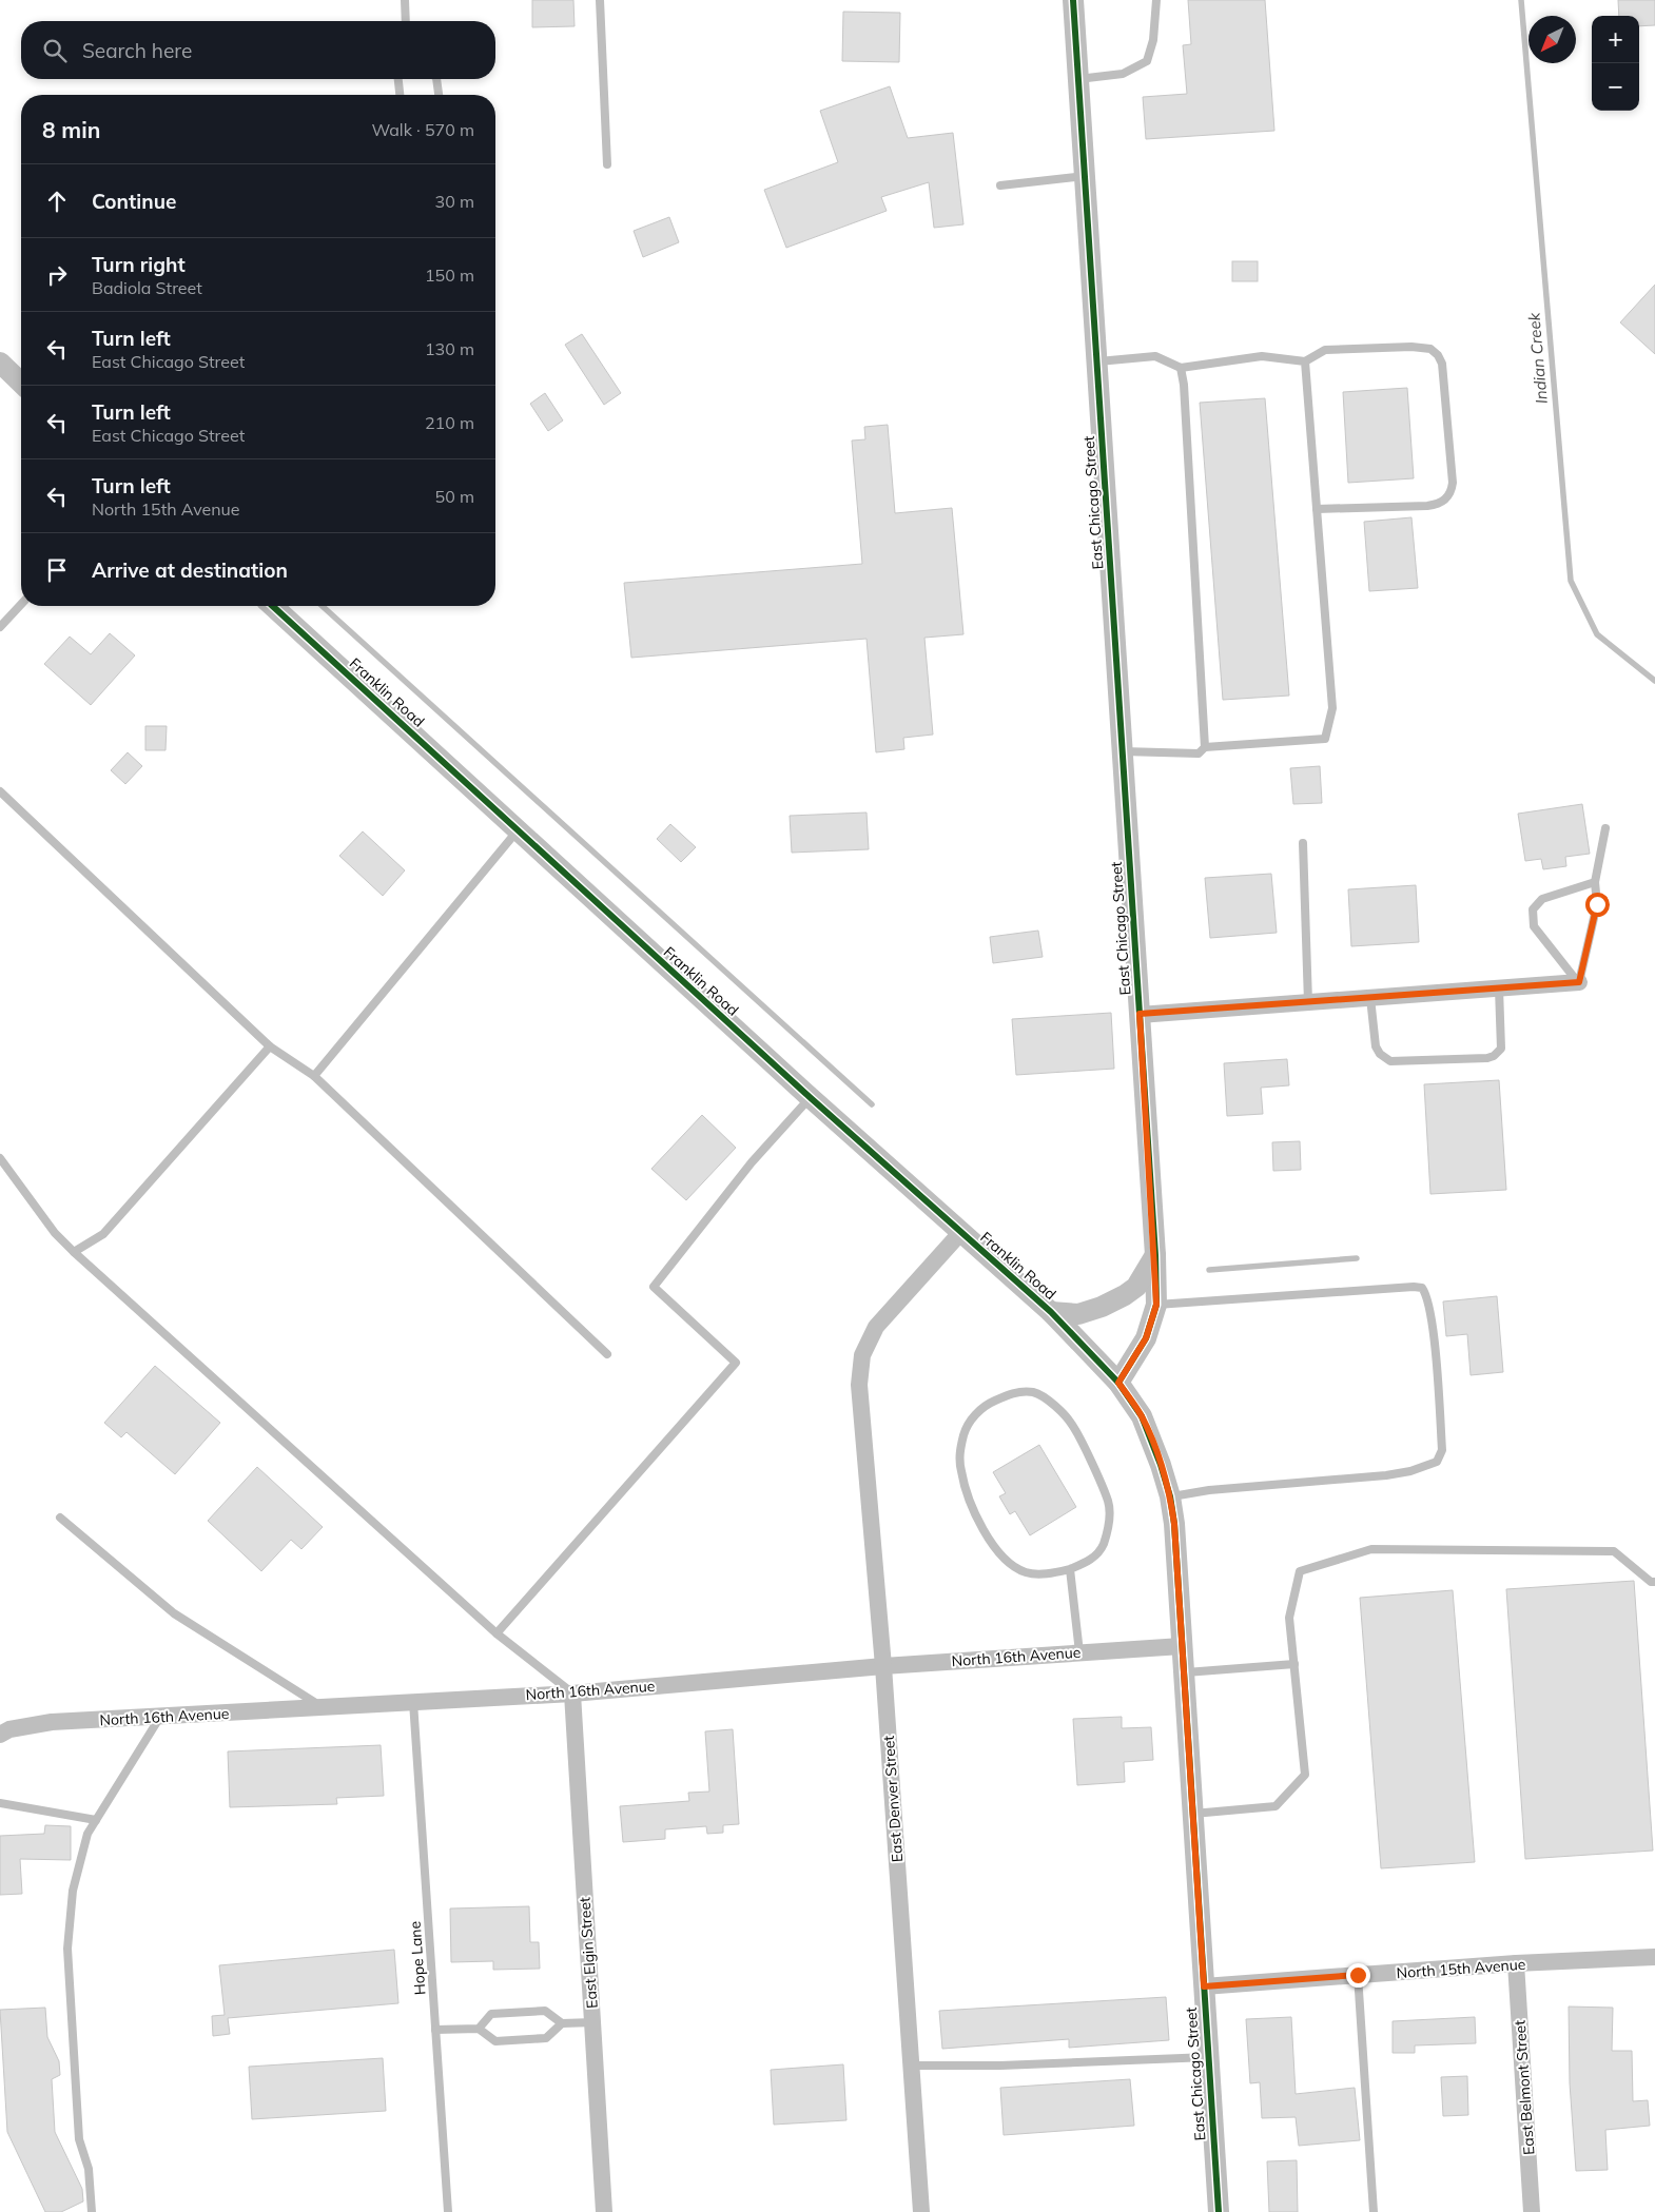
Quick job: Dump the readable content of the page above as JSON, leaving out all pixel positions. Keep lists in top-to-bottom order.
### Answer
{
  "streets": {
    "street": [
      "East Chicago Street",
      "Franklin Road",
      "North 16th Avenue",
      "East Denver Street",
      "East Elgin Street",
      "North 15th Avenue",
      "East Belmont Street"
    ],
    "lane": ["Hope Lane"]
  },
  "crossings": [
    ["East Chicago Street", "Franklin Road"],
    ["East Chicago Street", "North 16th Avenue"],
    ["East Chicago Street", "North 15th Avenue"],
    ["Franklin Road", "East Denver Street"],
    ["North 16th Avenue", "East Denver Street"],
    ["North 16th Avenue", "East Elgin Street"],
    ["North 16th Avenue", "Hope Lane"],
    ["North 15th Avenue", "East Belmont Street"]
  ],
  "water": ["Indian Creek"],
  "north": "bottom left",
  "page": {
    "map_buttons": ["+", "−"],
    "search": "Search here",
    "heading": ["8 min", "Walk · 570 m"],
    "list": [
      ["Continue", "30 m"],
      ["Turn right", "Badiola Street", "150 m"],
      ["Turn left", "East Chicago Street", "130 m"],
      ["Turn left", "East Chicago Street", "210 m"],
      ["Turn left", "North 15th Avenue", "50 m"],
      "Arrive at destination"
    ]
  }
}
